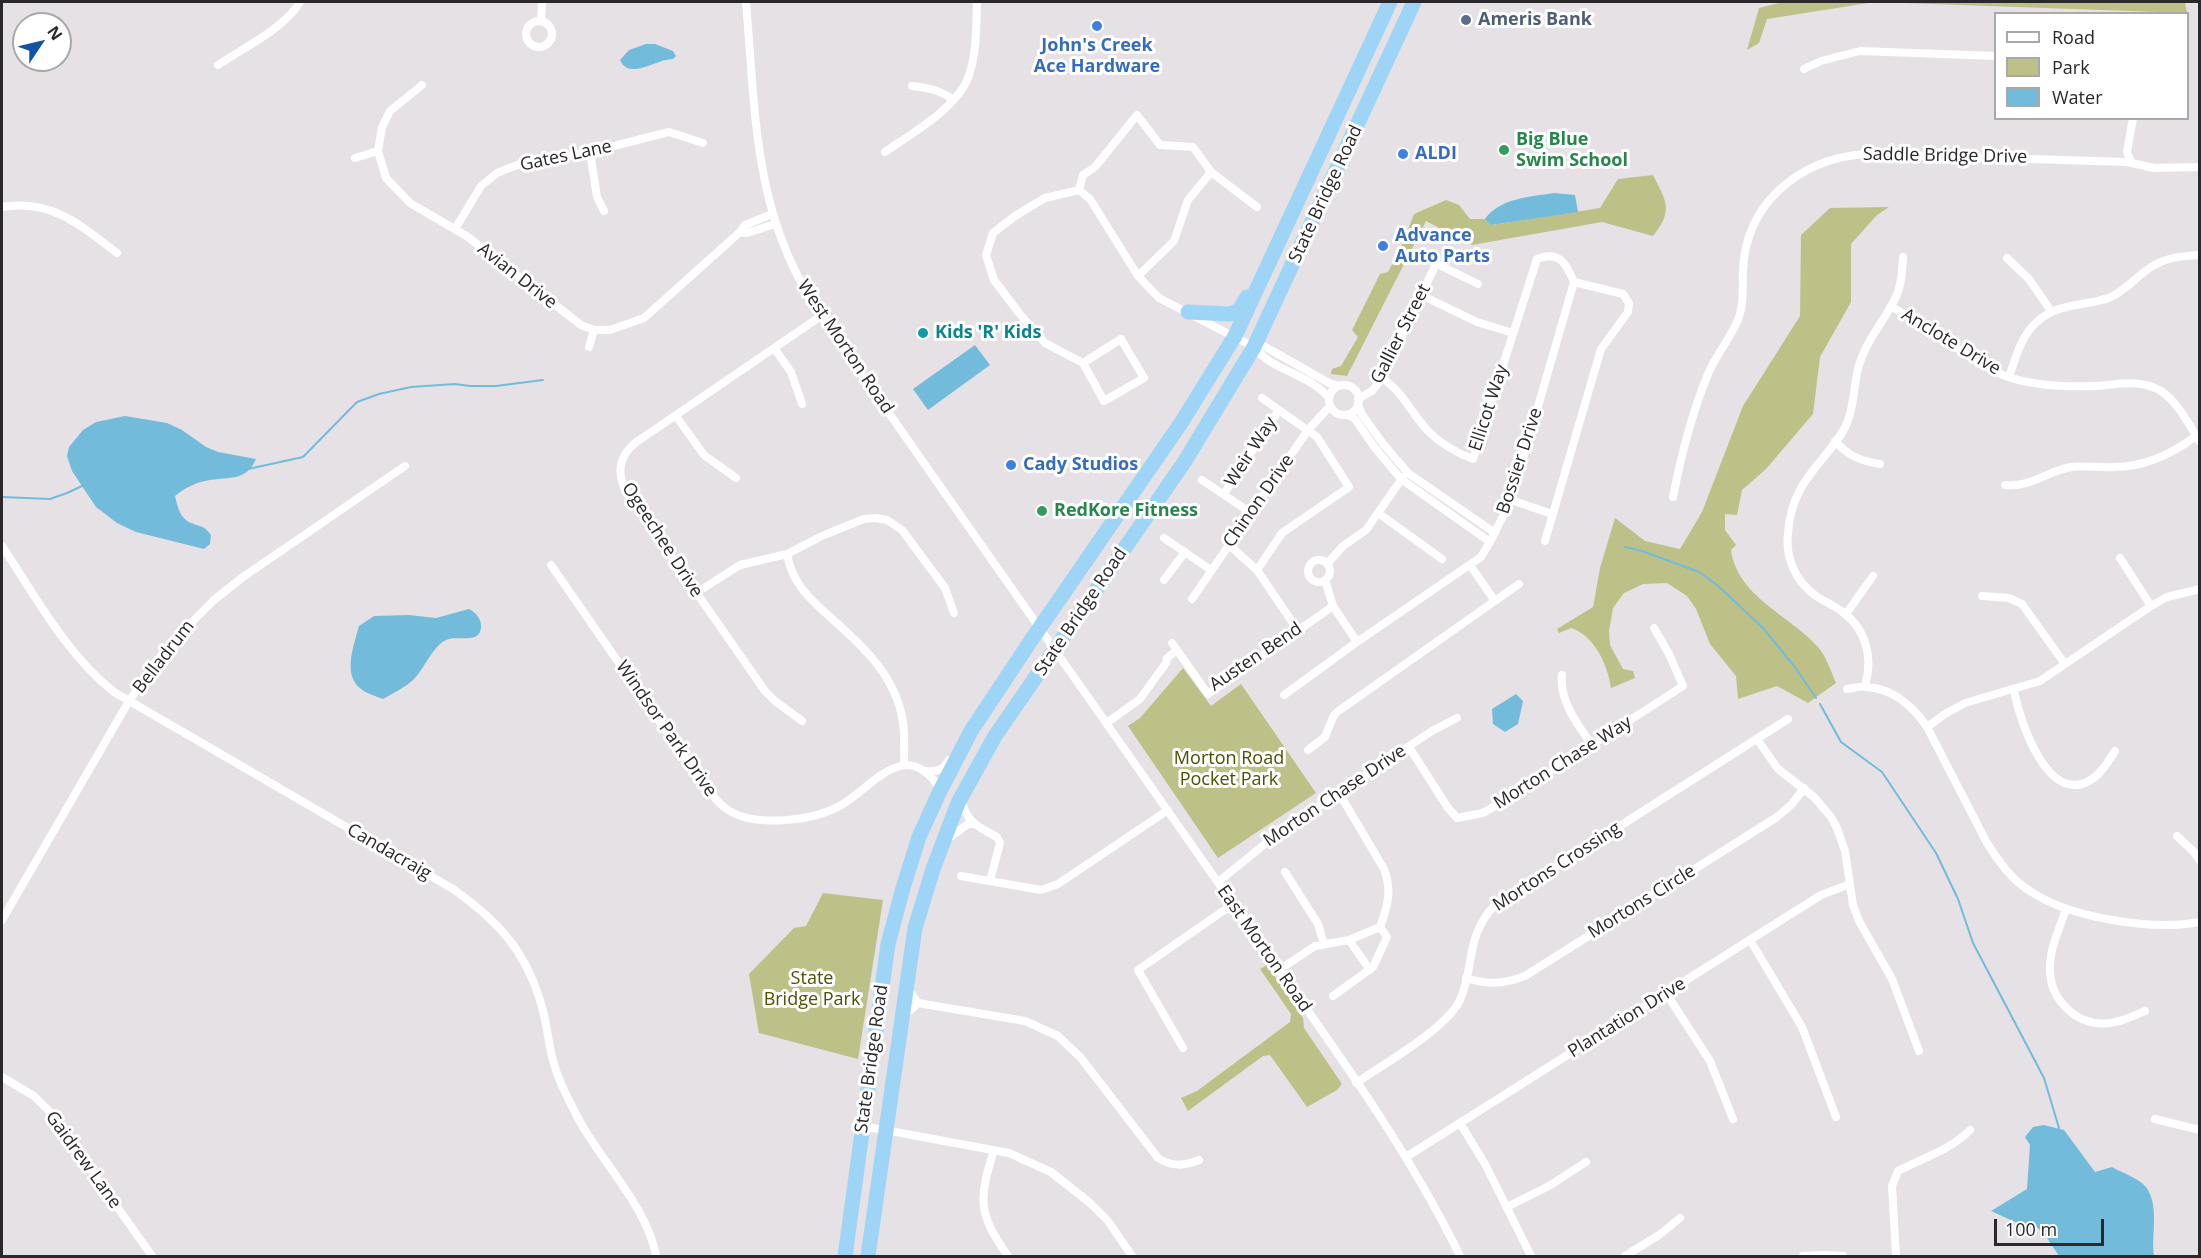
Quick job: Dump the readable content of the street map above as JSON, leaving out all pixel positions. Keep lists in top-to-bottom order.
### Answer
{
  "streets": {
    "highway": ["State Bridge Road"],
    "street": [
      "Gates Lane",
      "Saddle Bridge Drive",
      "Avian Drive",
      "Gallier Street",
      "Anclote Drive",
      "West Morton Road",
      "Ellicot Way",
      "Weir Way",
      "Bossier Drive",
      "Chinon Drive",
      "Ogeechee Drive",
      "Belladrum",
      "Austen Bend",
      "Windsor Park Drive",
      "Morton Chase Way",
      "Morton Chase Drive",
      "Candacraig",
      "Mortons Crossing",
      "Mortons Circle",
      "East Morton Road",
      "Plantation Drive",
      "Gaidrew Lane"
    ]
  },
  "crossings": [
    ["Gates Lane", "Avian Drive"],
    ["State Bridge Road", "West Morton Road"],
    ["State Bridge Road", "East Morton Road"],
    ["Gallier Street", "Ellicot Way"],
    ["Gallier Street", "Chinon Drive"],
    ["West Morton Road", "Ogeechee Drive"],
    ["West Morton Road", "East Morton Road"],
    ["Ellicot Way", "Bossier Drive"],
    ["Belladrum", "Candacraig"],
    ["Austen Bend", "East Morton Road"],
    ["Morton Chase Way", "Morton Chase Drive"],
    ["Morton Chase Drive", "East Morton Road"],
    ["Mortons Crossing", "Mortons Circle"],
    ["Mortons Crossing", "East Morton Road"],
    ["East Morton Road", "Plantation Drive"]
  ],
  "parks": ["Morton Road Pocket Park", "State Bridge Park"],
  "places": [
    "Ameris Bank",
    "John's Creek Ace Hardware",
    "Big Blue Swim School",
    "ALDI",
    "Advance Auto Parts",
    "Kids 'R' Kids",
    "Cady Studios",
    "RedKore Fitness"
  ],
  "legend": ["Road", "Park", "Water"],
  "scale_bar": "100 m",
  "north": "top right"
}
